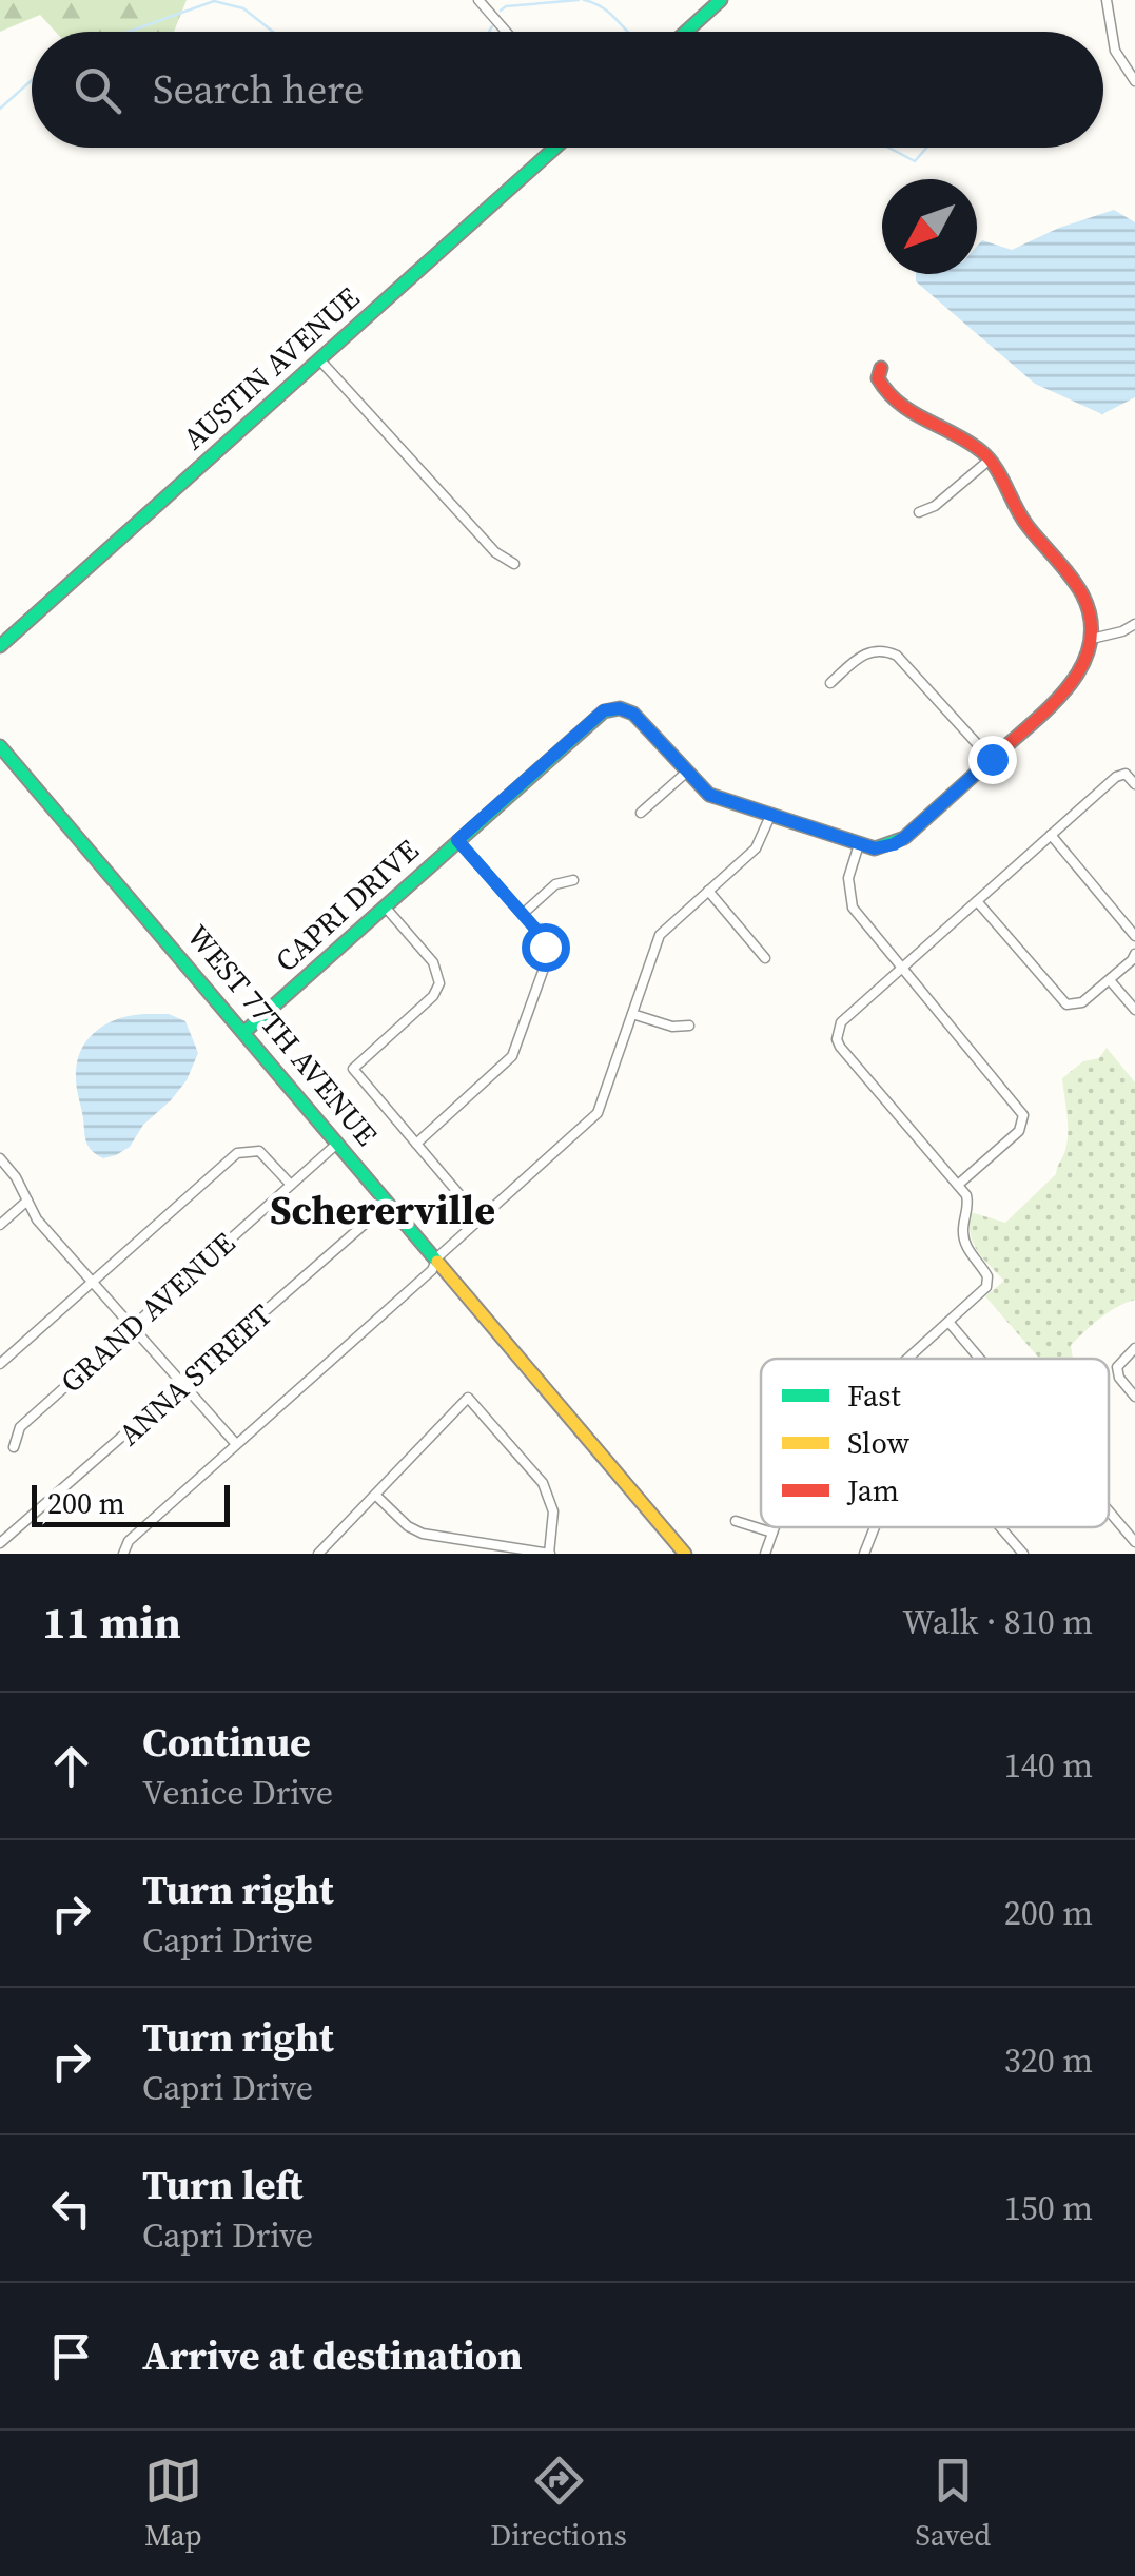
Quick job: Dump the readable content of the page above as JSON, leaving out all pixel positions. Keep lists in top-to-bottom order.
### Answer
{
  "streets": {
    "street": [
      "AUSTIN AVENUE",
      "CAPRI DRIVE",
      "WEST 77TH AVENUE",
      "GRAND AVENUE",
      "ANNA STREET"
    ]
  },
  "crossings": [
    ["CAPRI DRIVE", "WEST 77TH AVENUE"],
    ["WEST 77TH AVENUE", "GRAND AVENUE"],
    ["WEST 77TH AVENUE", "ANNA STREET"]
  ],
  "districts": ["Schererville"],
  "legend": ["Fast", "Slow", "Jam"],
  "scale_bar": "200 m",
  "north": "bottom left",
  "page": {
    "search": "Search here",
    "scale": "200 m",
    "heading": ["11 min", "Walk · 810 m"],
    "list": [
      ["Continue", "Venice Drive", "140 m"],
      ["Turn right", "Capri Drive", "200 m"],
      ["Turn right", "Capri Drive", "320 m"],
      ["Turn left", "Capri Drive", "150 m"],
      "Arrive at destination"
    ],
    "nav": ["Map", "Directions", "Saved"]
  }
}
